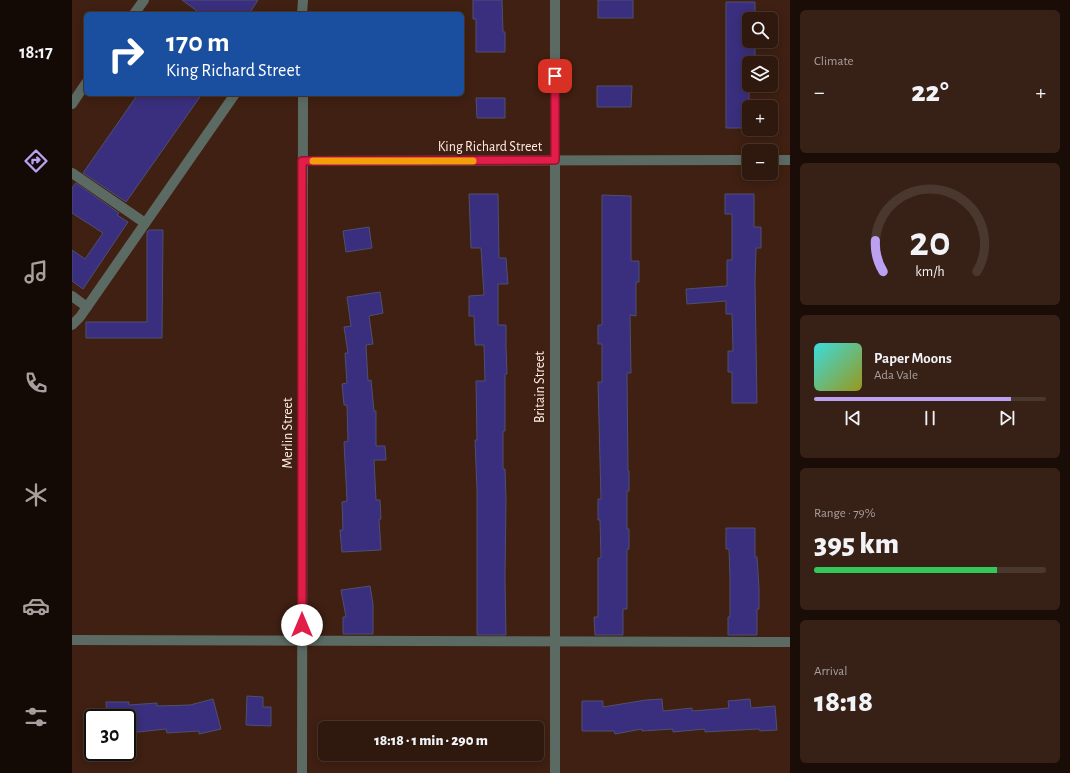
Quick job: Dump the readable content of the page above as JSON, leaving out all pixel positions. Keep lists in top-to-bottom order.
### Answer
{
  "streets": {
    "street": ["King Richard Street", "Britain Street", "Merlin Street"]
  },
  "crossings": [
    ["King Richard Street", "Britain Street"],
    ["King Richard Street", "Merlin Street"]
  ],
  "page": {
    "tabs": "18:17",
    "tile": [
      "Climate",
      ["Range · 79%", "395 km"],
      ["Arrival", "18:18"]
    ],
    "map_buttons": ["+", "−"],
    "turn": ["170 m", "King Richard Street"],
    "heat": ["−", "22°", "+"],
    "song": ["Paper Moons", "Ada Vale"],
    "limit": "30",
    "trip": "18:18 · 1 min · 290 m",
    "gauge": ["20", "km/h"]
  }
}
